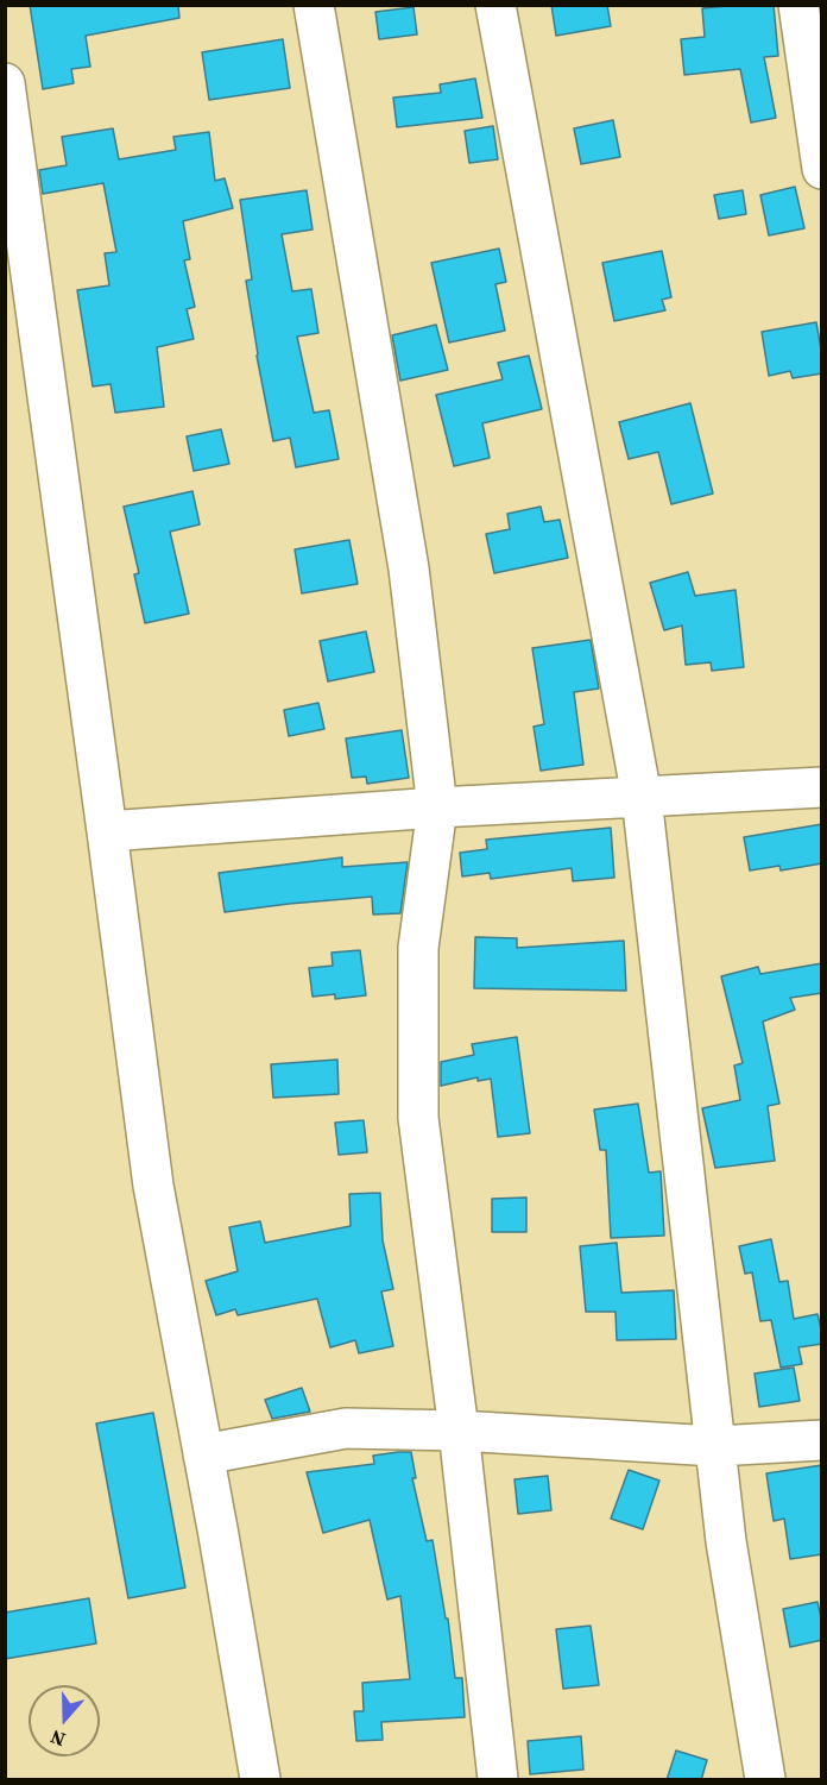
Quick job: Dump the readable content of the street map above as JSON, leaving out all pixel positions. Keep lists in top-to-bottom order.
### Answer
{
  "north": "bottom"
}
